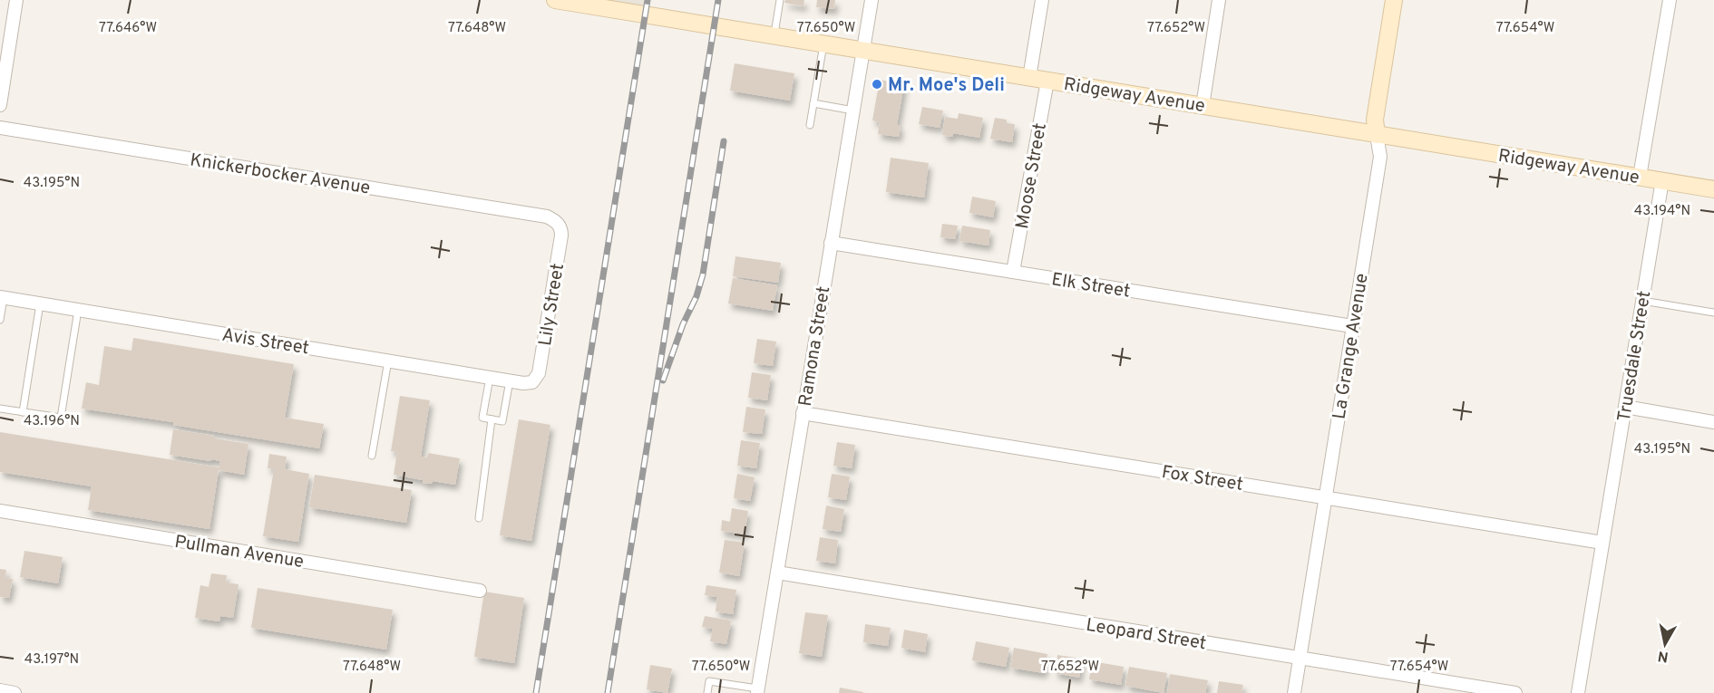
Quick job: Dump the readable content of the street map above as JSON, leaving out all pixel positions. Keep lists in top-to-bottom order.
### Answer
{
  "streets": {
    "street": [
      "Ridgeway Avenue",
      "Knickerbocker Avenue",
      "Moose Street",
      "Elk Street",
      "Lily Street",
      "Avis Street",
      "Ramona Street",
      "La Grange Avenue",
      "Truesdale Street",
      "Fox Street",
      "Pullman Avenue",
      "Leopard Street"
    ]
  },
  "crossings": [
    ["Ridgeway Avenue", "Moose Street"],
    ["Ridgeway Avenue", "Ramona Street"],
    ["Ridgeway Avenue", "La Grange Avenue"],
    ["Ridgeway Avenue", "Truesdale Street"],
    ["Knickerbocker Avenue", "Lily Street"],
    ["Moose Street", "Elk Street"],
    ["Elk Street", "Ramona Street"],
    ["Elk Street", "La Grange Avenue"],
    ["Lily Street", "Avis Street"],
    ["Ramona Street", "Fox Street"],
    ["Ramona Street", "Leopard Street"],
    ["La Grange Avenue", "Fox Street"],
    ["La Grange Avenue", "Leopard Street"],
    ["Truesdale Street", "Fox Street"]
  ],
  "places": ["Mr. Moe's Deli"],
  "north": "bottom",
  "coordinates": [
    "77.646°W",
    "77.648°W",
    "77.650°W",
    "77.652°W",
    "77.654°W",
    "43.195°N",
    "43.194°N",
    "43.196°N",
    "43.197°N"
  ]
}
